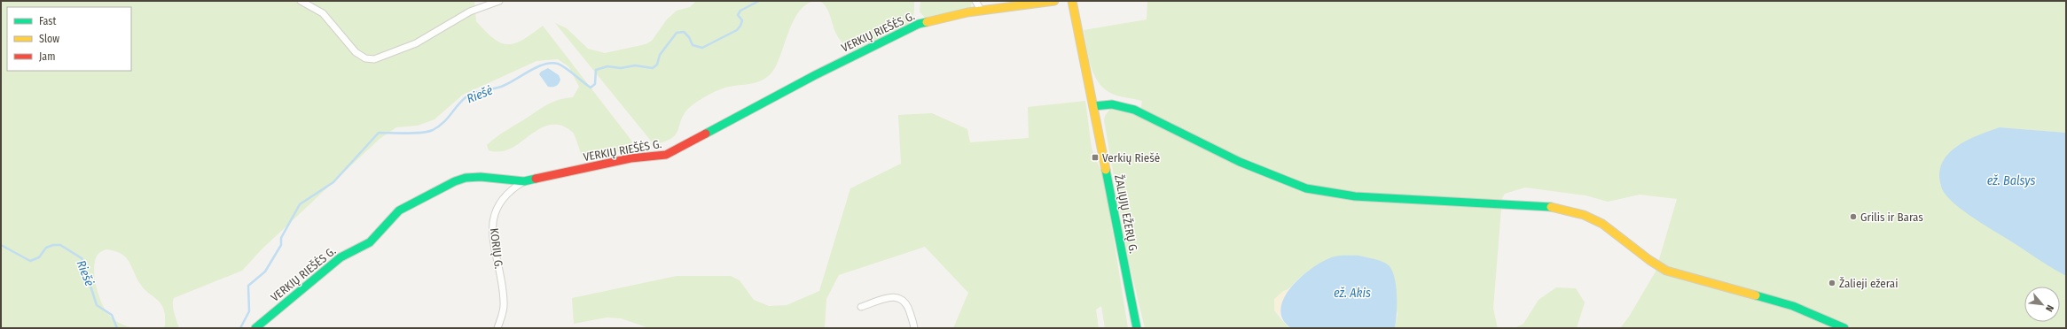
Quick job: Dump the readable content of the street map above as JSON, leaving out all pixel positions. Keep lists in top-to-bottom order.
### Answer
{
  "streets": {
    "street": ["VERKIŲ RIEŠĖS G.", "ŽALIŲJŲ EŽERŲ G.", "KORIŲ G."]
  },
  "crossings": [
    ["VERKIŲ RIEŠĖS G.", "KORIŲ G."]
  ],
  "water": ["Riešė", "ež. Balsys", "ež. Akis"],
  "places": {
    "transit": ["Verkių Riešė"],
    "other": ["Grilis ir Baras", "Žalieji ežerai"]
  },
  "legend": ["Fast", "Slow", "Jam"],
  "north": "bottom right"
}
